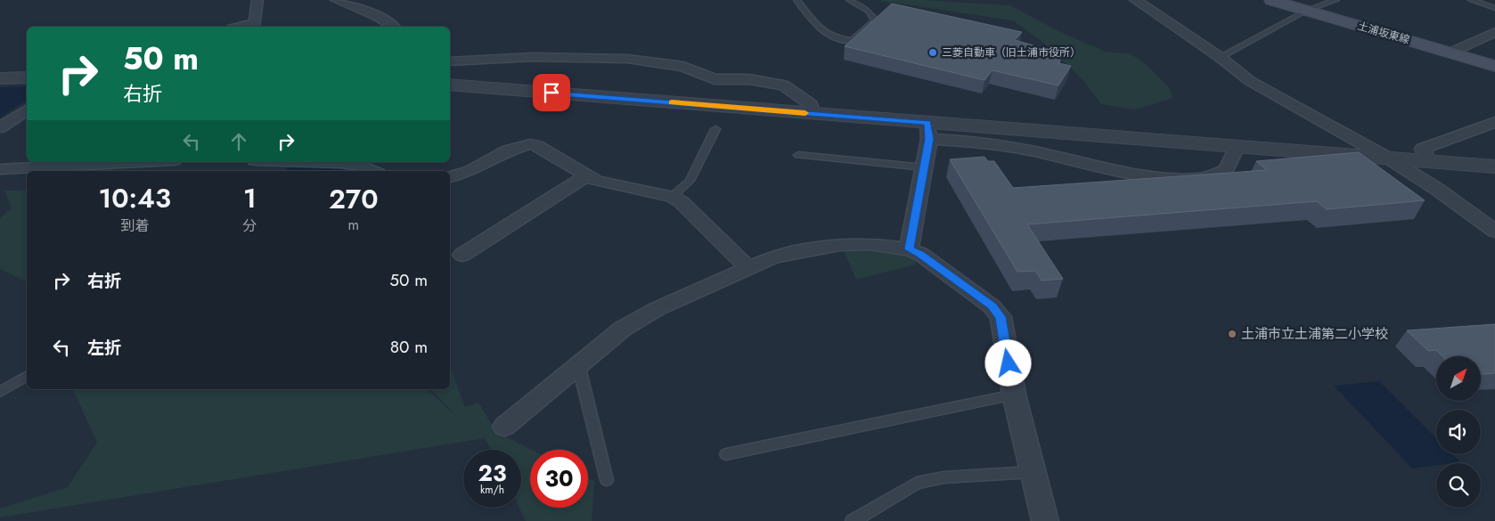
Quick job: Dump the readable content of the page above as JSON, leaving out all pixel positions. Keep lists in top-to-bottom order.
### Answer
{
  "streets": {
    "main road": ["土浦坂東線"]
  },
  "places": ["三菱自動車（旧土浦市役所）", "土浦市立土浦第二小学校"],
  "north": "top right",
  "page": {
    "turn": ["50 m", "右折"],
    "eta": [
      "10:43",
      "到着",
      "1",
      "分",
      "270",
      "m"
    ],
    "list": [
      {
        "name": "右折",
        "value": "50 m"
      },
      {
        "name": "左折",
        "value": "80 m"
      }
    ],
    "speed": "23 km/h",
    "limit": "30"
  }
}
